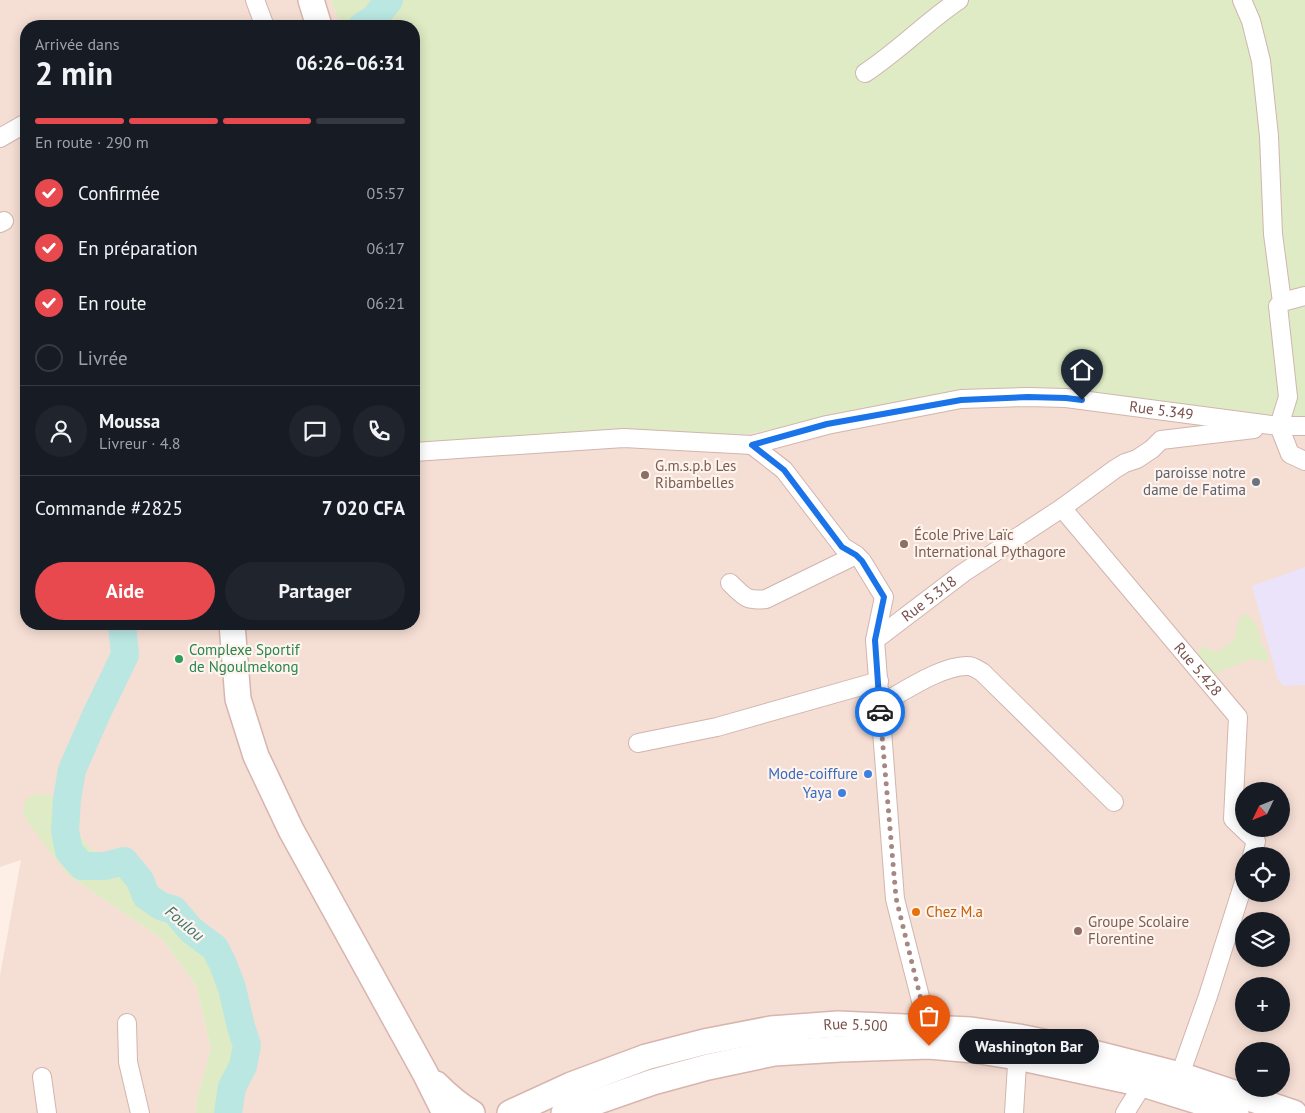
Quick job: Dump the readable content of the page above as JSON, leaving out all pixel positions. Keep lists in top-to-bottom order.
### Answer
{
  "streets": {
    "main road": ["Rue 5.500"],
    "street": ["Rue 5.349", "Rue 5.318", "Rue 5.428"]
  },
  "crossings": [
    ["Rue 5.349", "Rue 5.318"],
    ["Rue 5.318", "Rue 5.428"]
  ],
  "water": ["Foulou"],
  "places": [
    "G.m.s.p.b Les Ribambelles",
    "paroisse notre dame de Fatima",
    "École Prive Laïc International Pythagore",
    "Complexe Sportif de Ngoulmekong",
    "Mode-coiffure",
    "Yaya",
    "Chez M.a",
    "Groupe Scolaire Florentine",
    "Washington Bar"
  ],
  "north": "bottom left",
  "page": {
    "heading": ["2 min", "Arrivée dans", "06:26–06:31"],
    "panel": [
      "Moussa",
      "Livreur · 4.8",
      "Commande #2825",
      "7 020 CFA"
    ],
    "bar": "En route · 290 m",
    "list": [
      ["Confirmée", "05:57"],
      ["En préparation", "06:17"],
      ["En route", "06:21"],
      "Livrée"
    ],
    "buttons": ["Aide", "Partager"],
    "map_buttons": ["+", "−"],
    "bubble": "Washington Bar"
  }
}
